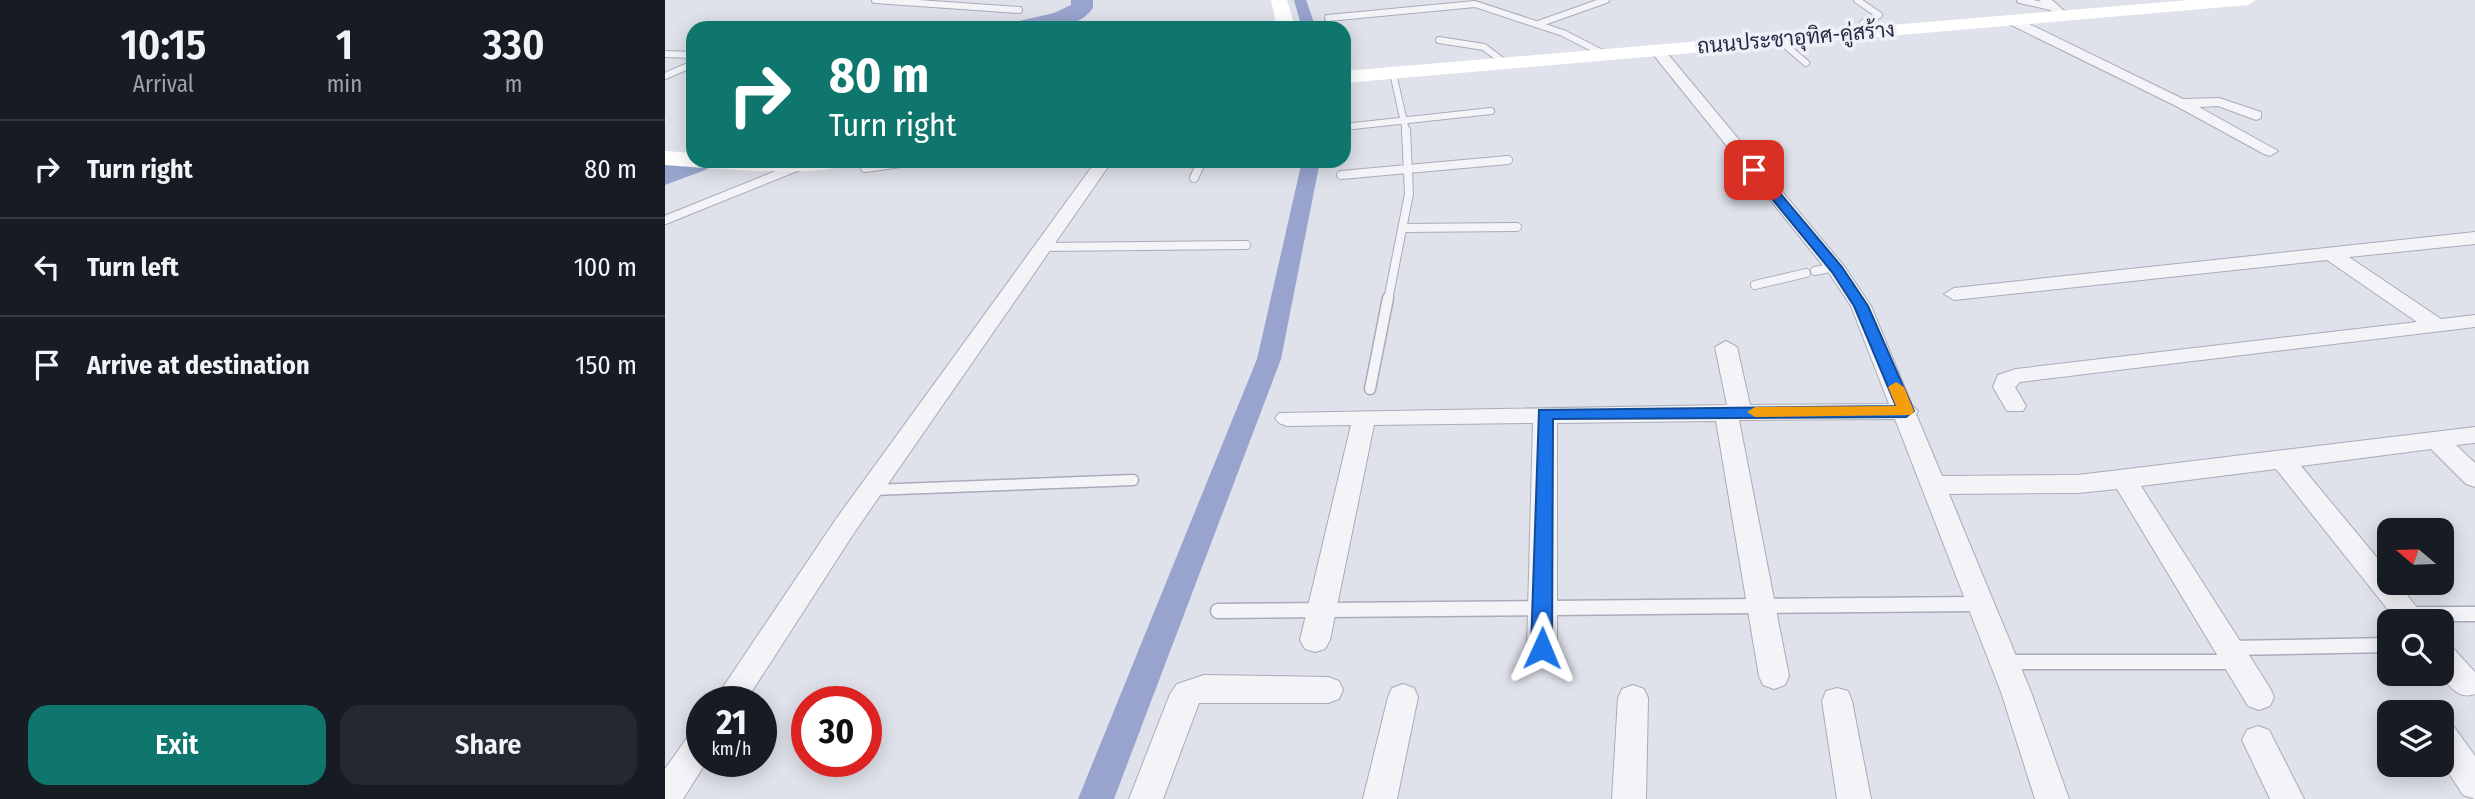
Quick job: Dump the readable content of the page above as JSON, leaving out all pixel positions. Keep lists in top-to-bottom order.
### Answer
{
  "streets": {
    "main road": ["ถนนประชาอุทิศ-คู่สร้าง"]
  },
  "north": "left",
  "page": {
    "eta": [
      "10:15",
      "Arrival",
      "1",
      "min",
      "330",
      "m"
    ],
    "turn": ["80 m", "Turn right"],
    "list": [
      {
        "name": "Turn right",
        "value": "80 m"
      },
      {
        "name": "Turn left",
        "value": "100 m"
      },
      {
        "name": "Arrive at destination",
        "value": "150 m"
      }
    ],
    "speed": "21 km/h",
    "limit": "30",
    "buttons": ["Exit", "Share"]
  }
}
